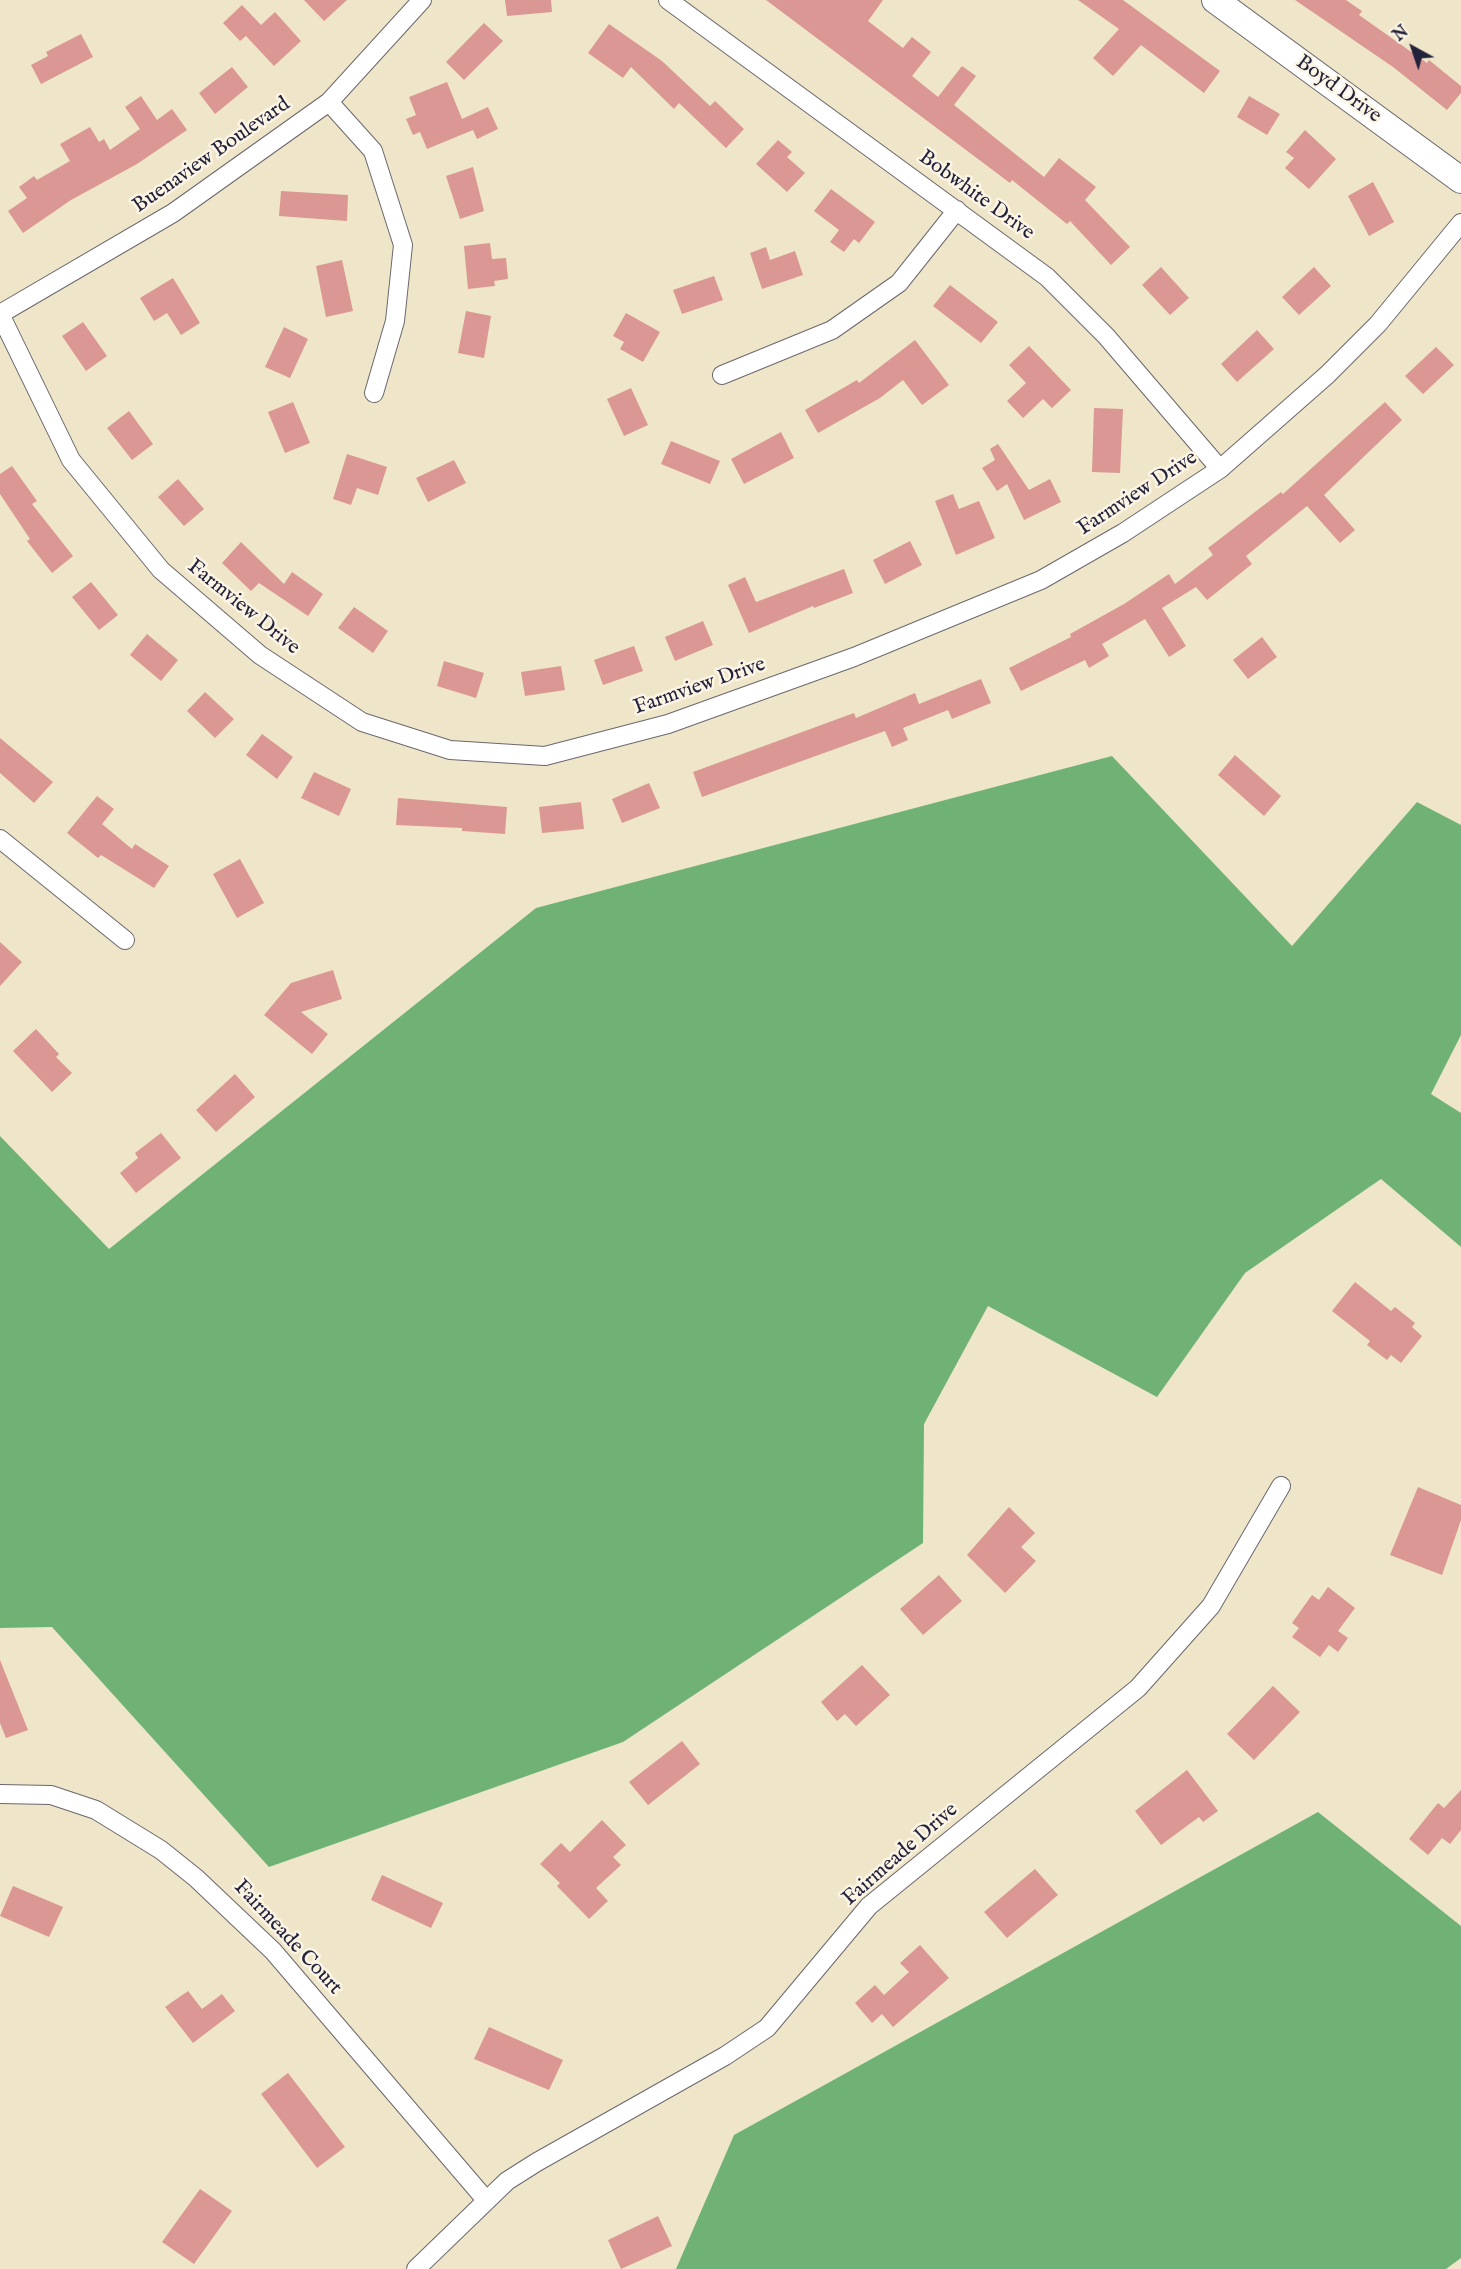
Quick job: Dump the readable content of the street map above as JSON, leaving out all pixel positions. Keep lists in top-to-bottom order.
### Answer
{
  "streets": {
    "street": [
      "Boyd Drive",
      "Buenaview Boulevard",
      "Bobwhite Drive",
      "Farmview Drive",
      "Fairmeade Drive",
      "Fairmeade Court"
    ]
  },
  "crossings": [
    ["Buenaview Boulevard", "Farmview Drive"],
    ["Bobwhite Drive", "Farmview Drive"],
    ["Fairmeade Drive", "Fairmeade Court"]
  ],
  "north": "top left"
}
